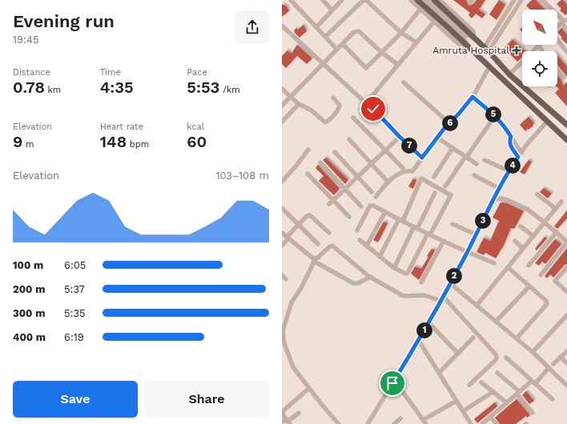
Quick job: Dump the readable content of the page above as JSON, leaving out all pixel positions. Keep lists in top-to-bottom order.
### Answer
{
  "places": {
    "health": ["Amruta Hospital"]
  },
  "north": "top left",
  "page": {
    "heading": ["Evening run", "19:45"],
    "stats": [
      ["Distance", "0.78 km"],
      ["Time", "4:35"],
      ["Pace", "5:53 /km"],
      ["Elevation", "9 m"],
      ["Heart rate", "148 bpm"],
      ["kcal", "60"]
    ],
    "pins": [
      "5",
      "6",
      "7",
      "4",
      "3",
      "2",
      "1"
    ],
    "chart": ["Elevation", "103–108 m"],
    "list": [
      {
        "name": "100 m",
        "note": "6:05"
      },
      {
        "name": "200 m",
        "note": "5:37"
      },
      {
        "name": "300 m",
        "note": "5:35"
      },
      {
        "name": "400 m",
        "note": "6:19"
      }
    ],
    "buttons": ["Save", "Share"]
  }
}
